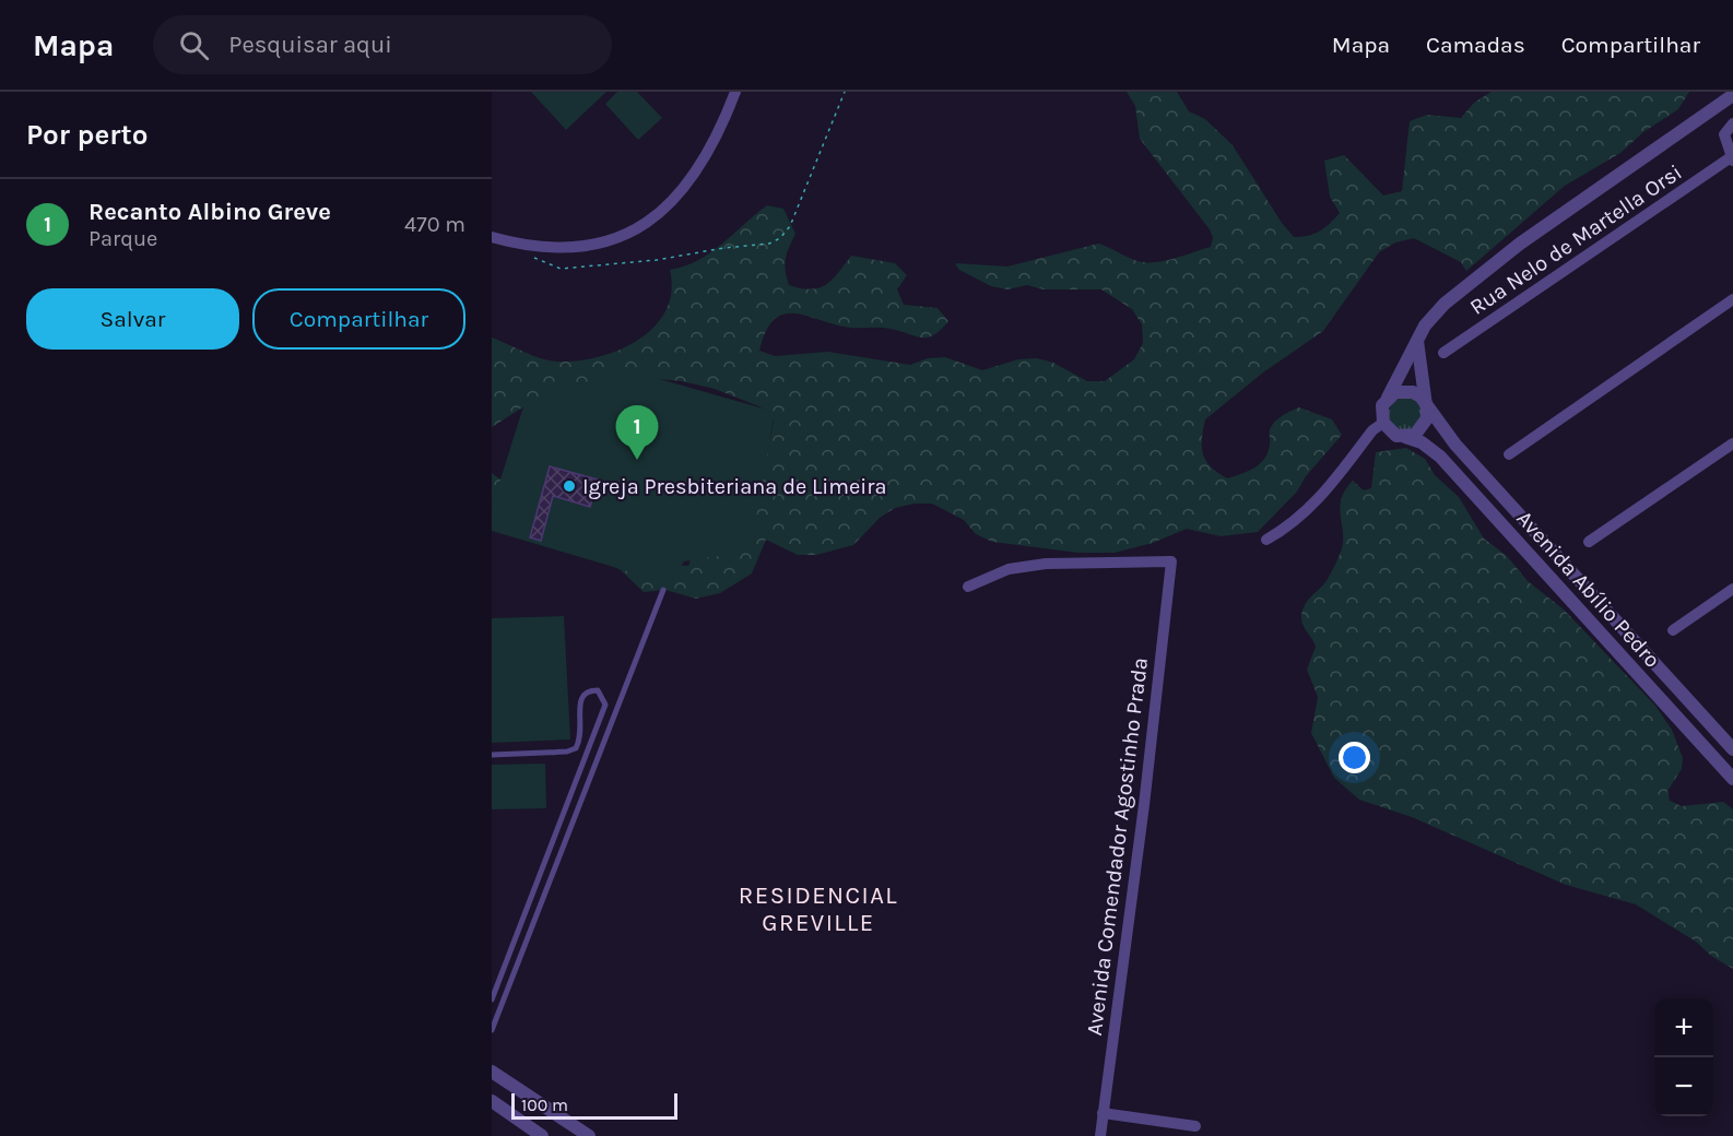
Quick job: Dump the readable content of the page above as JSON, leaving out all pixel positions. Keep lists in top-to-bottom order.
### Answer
{
  "streets": {
    "street": ["Rua Nelo de Martella Orsi", "Avenida Abílio Pedro", "Avenida Comendador Agostinho Prada"]
  },
  "districts": ["RESIDENCIAL GREVILLE"],
  "places": ["Igreja Presbiteriana de Limeira"],
  "scale_bar": "100 m",
  "page": {
    "header": "Mapa",
    "search": "Pesquisar aqui",
    "nav": ["Mapa", "Camadas", "Compartilhar"],
    "heading": "Por perto",
    "list": [
      {
        "mark": "1",
        "name": "Recanto Albino Greve",
        "note": "Parque",
        "value": "470 m"
      }
    ],
    "buttons": ["Salvar", "Compartilhar"],
    "pins": "1",
    "map_buttons": ["+", "−"],
    "scale": "100 m"
  }
}
